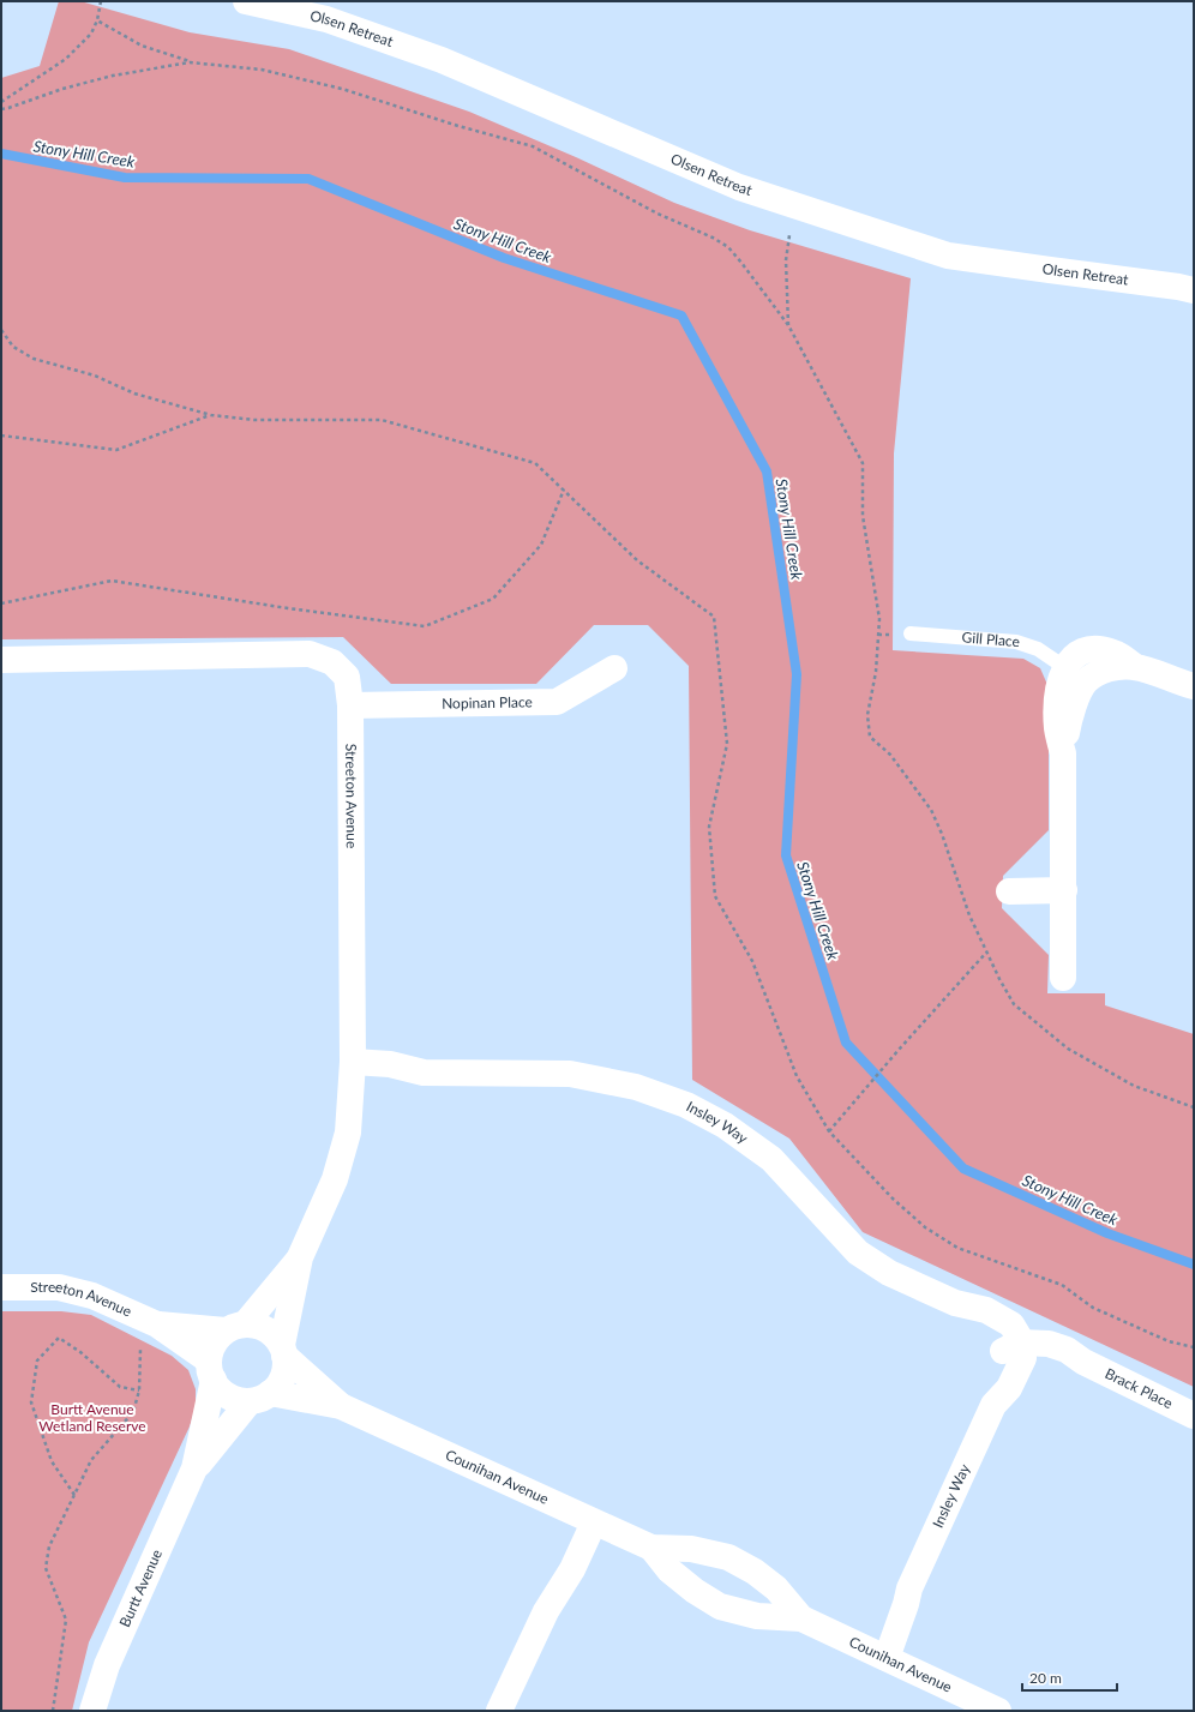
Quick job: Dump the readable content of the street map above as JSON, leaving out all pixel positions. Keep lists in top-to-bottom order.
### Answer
{
  "streets": {
    "street": [
      "Olsen Retreat",
      "Nopinan Place",
      "Streeton Avenue",
      "Insley Way",
      "Brack Place",
      "Counihan Avenue",
      "Burtt Avenue"
    ],
    "lane": ["Gill Place"]
  },
  "crossings": [
    ["Nopinan Place", "Streeton Avenue"],
    ["Streeton Avenue", "Insley Way"],
    ["Streeton Avenue", "Counihan Avenue"],
    ["Streeton Avenue", "Burtt Avenue"],
    ["Insley Way", "Brack Place"],
    ["Insley Way", "Counihan Avenue"],
    ["Counihan Avenue", "Burtt Avenue"]
  ],
  "water": ["Stony Hill Creek"],
  "parks": ["Burtt Avenue Wetland Reserve"],
  "scale_bar": "20 m"
}
